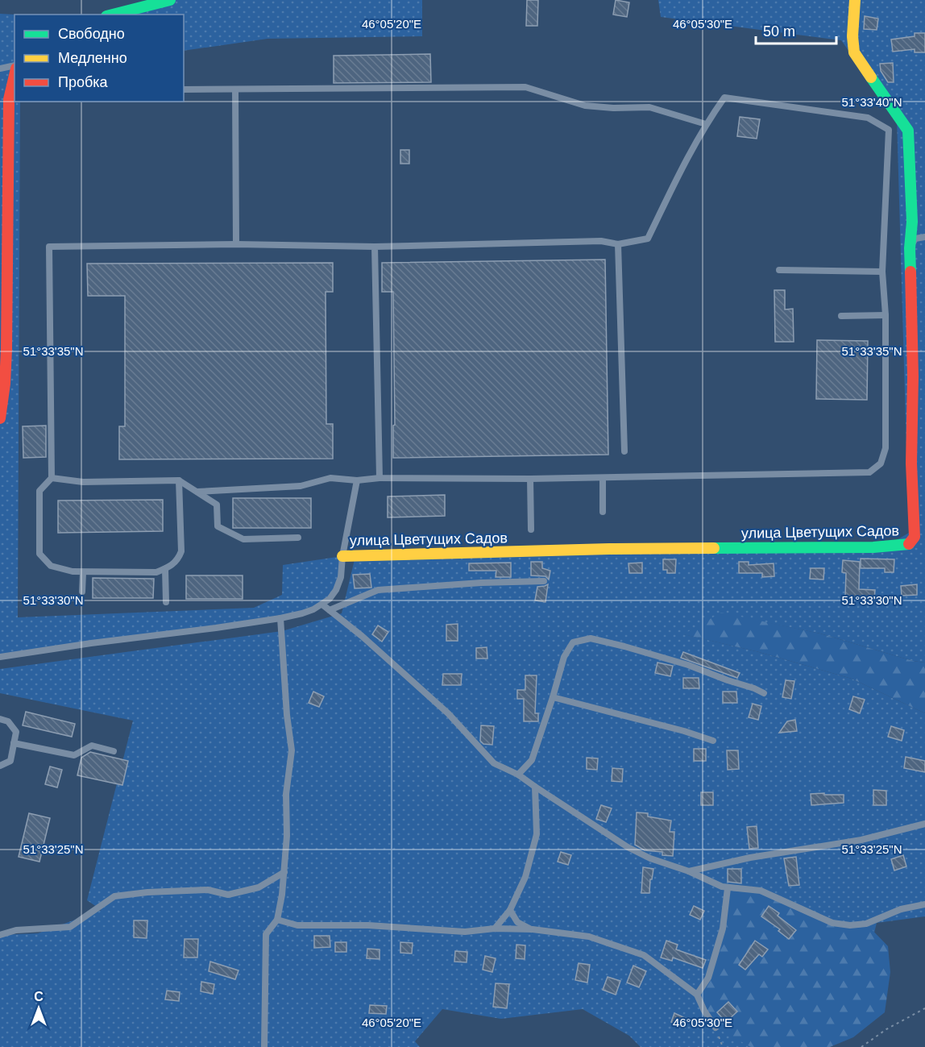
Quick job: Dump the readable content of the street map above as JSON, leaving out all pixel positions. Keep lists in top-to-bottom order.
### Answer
{
  "streets": {
    "street": ["улица Цветущих Садов"]
  },
  "legend": ["Свободно", "Медленно", "Пробка"],
  "scale_bar": "50 m",
  "north": "top",
  "coordinates": [
    "46°05'20\"E",
    "46°05'30\"E",
    "51°33'40\"N",
    "51°33'35\"N",
    "51°33'30\"N",
    "51°33'25\"N"
  ]
}
